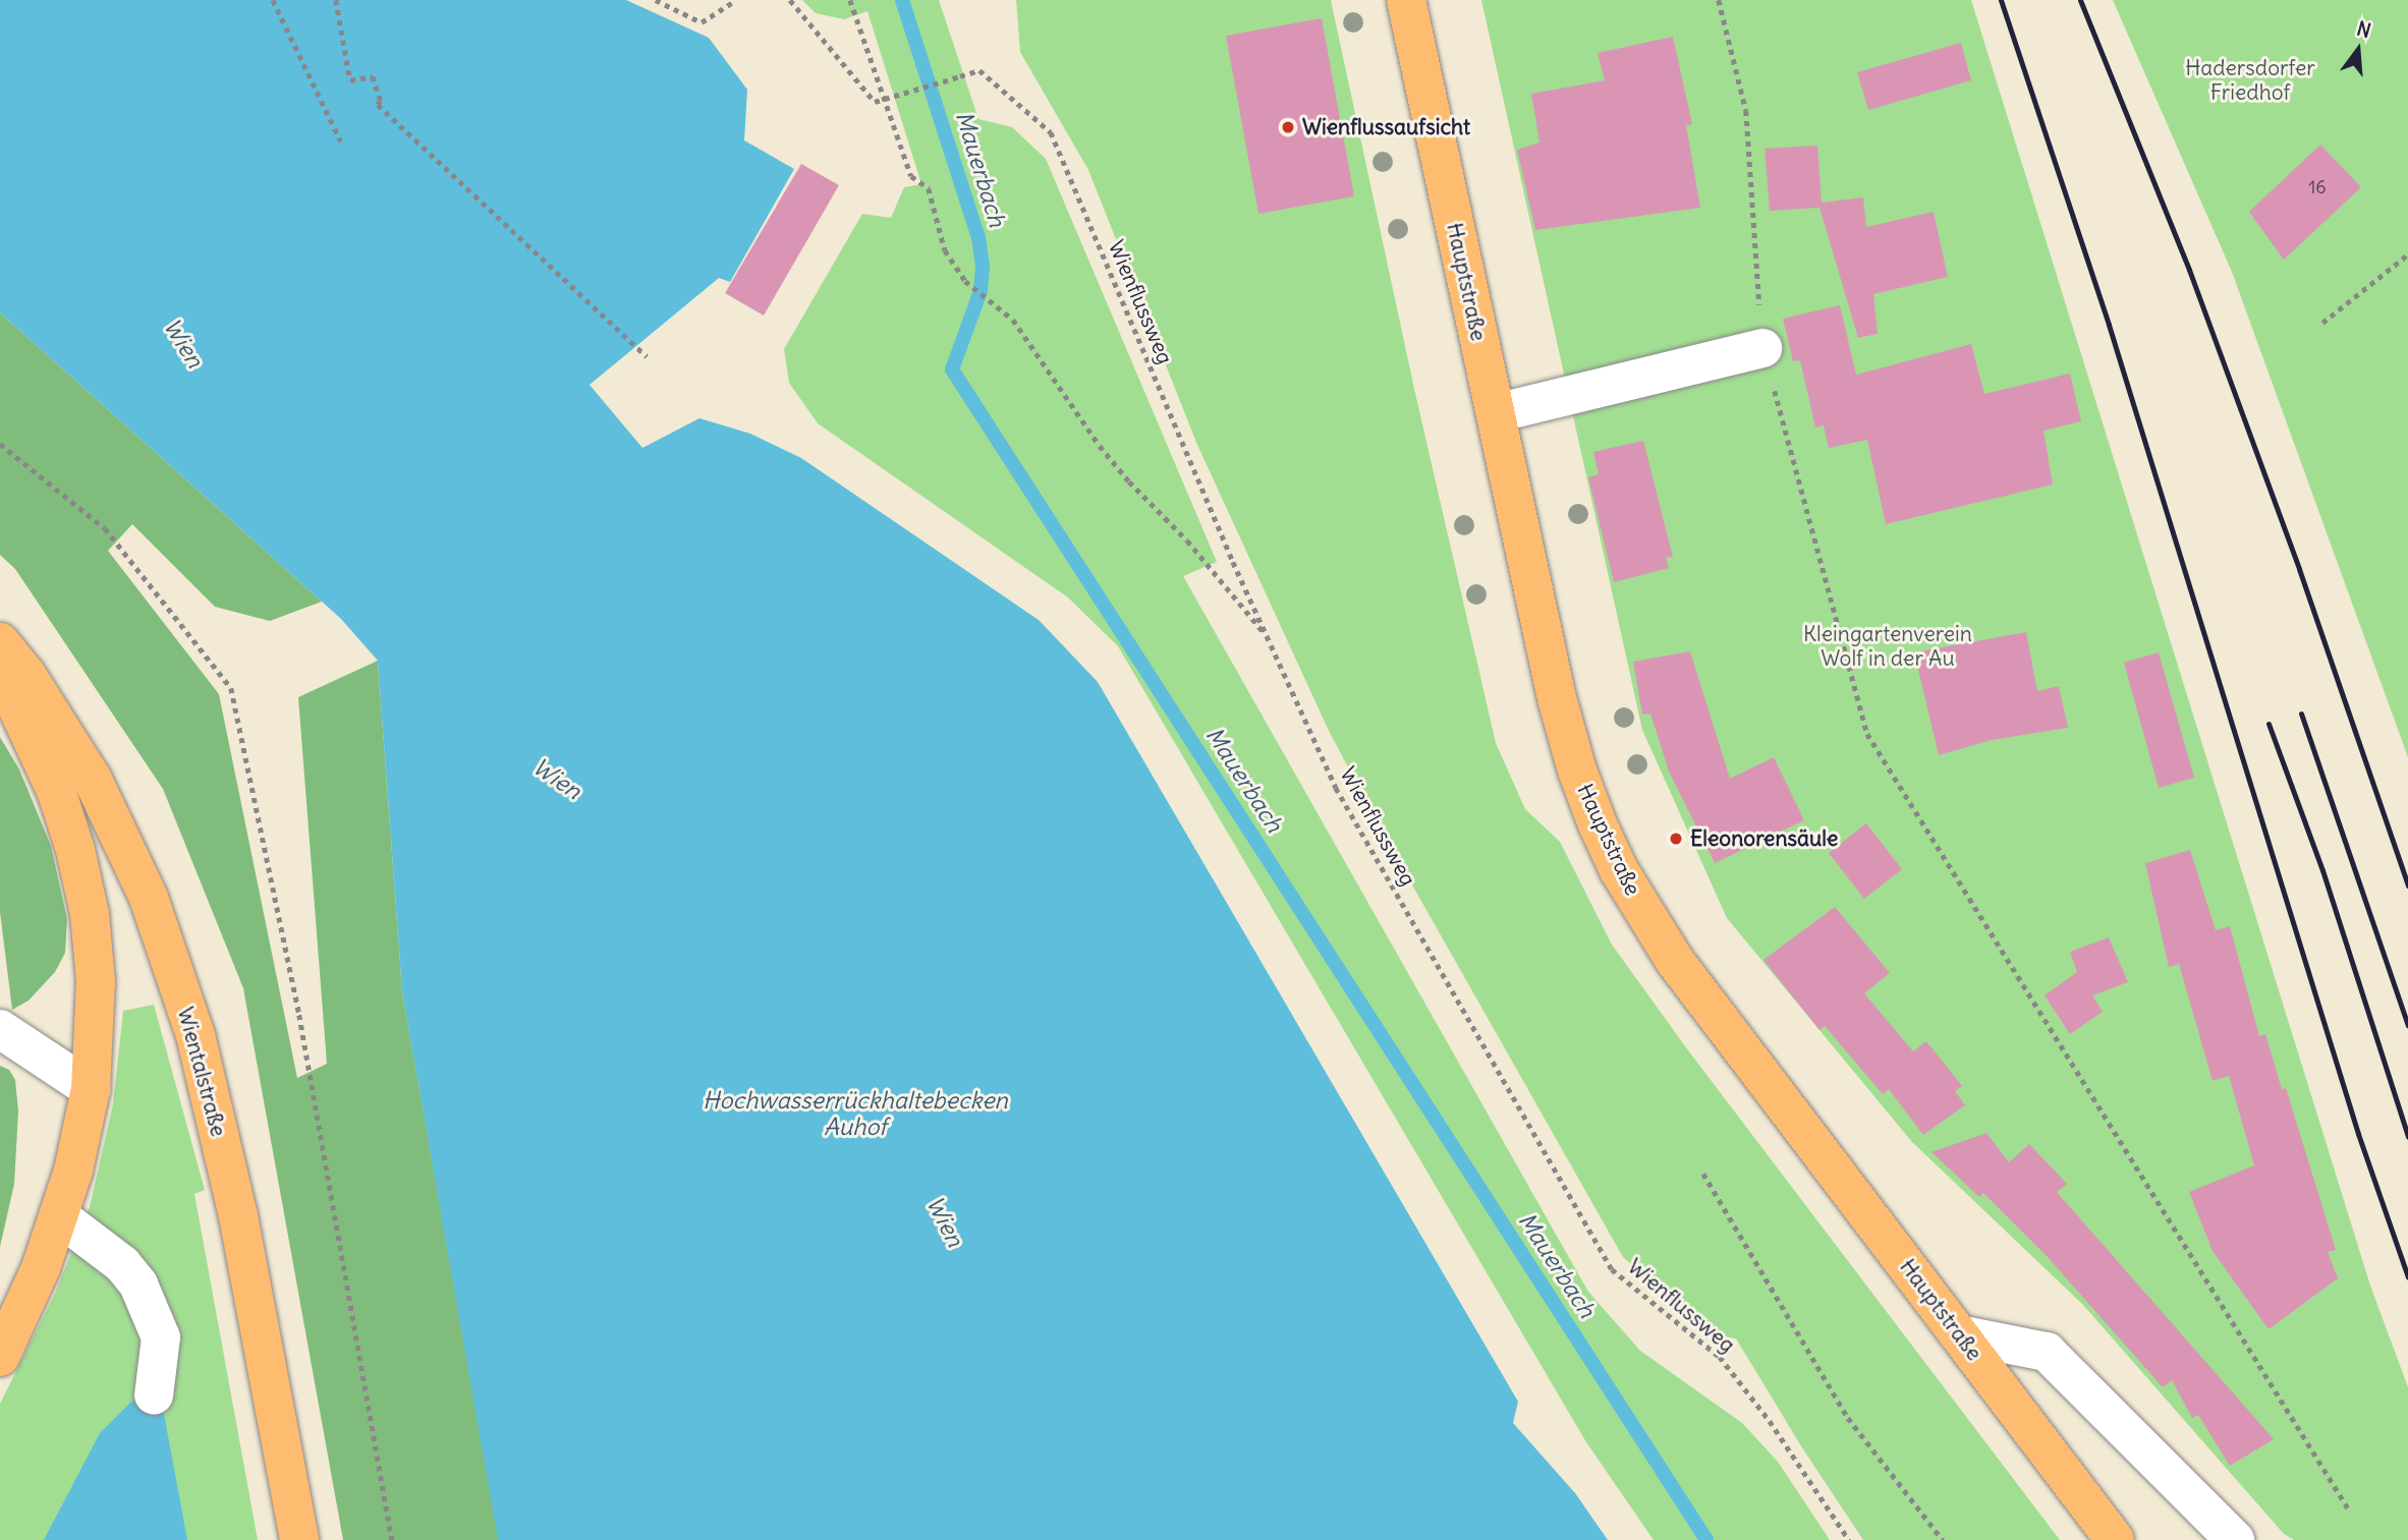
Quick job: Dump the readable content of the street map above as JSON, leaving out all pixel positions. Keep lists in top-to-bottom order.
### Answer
{
  "streets": {
    "main road": ["Hauptstraße", "Wientalstraße"],
    "path": ["Wienflussweg"]
  },
  "water": ["Mauerbach", "Wien", "Hochwasserrückhaltebecken Auhof"],
  "parks": ["Hadersdorfer Friedhof", "Kleingartenverein Wolf in der Au"],
  "places": ["Wienflussaufsicht", "Eleonorensäule"],
  "house_numbers": ["16"],
  "north": "top"
}
